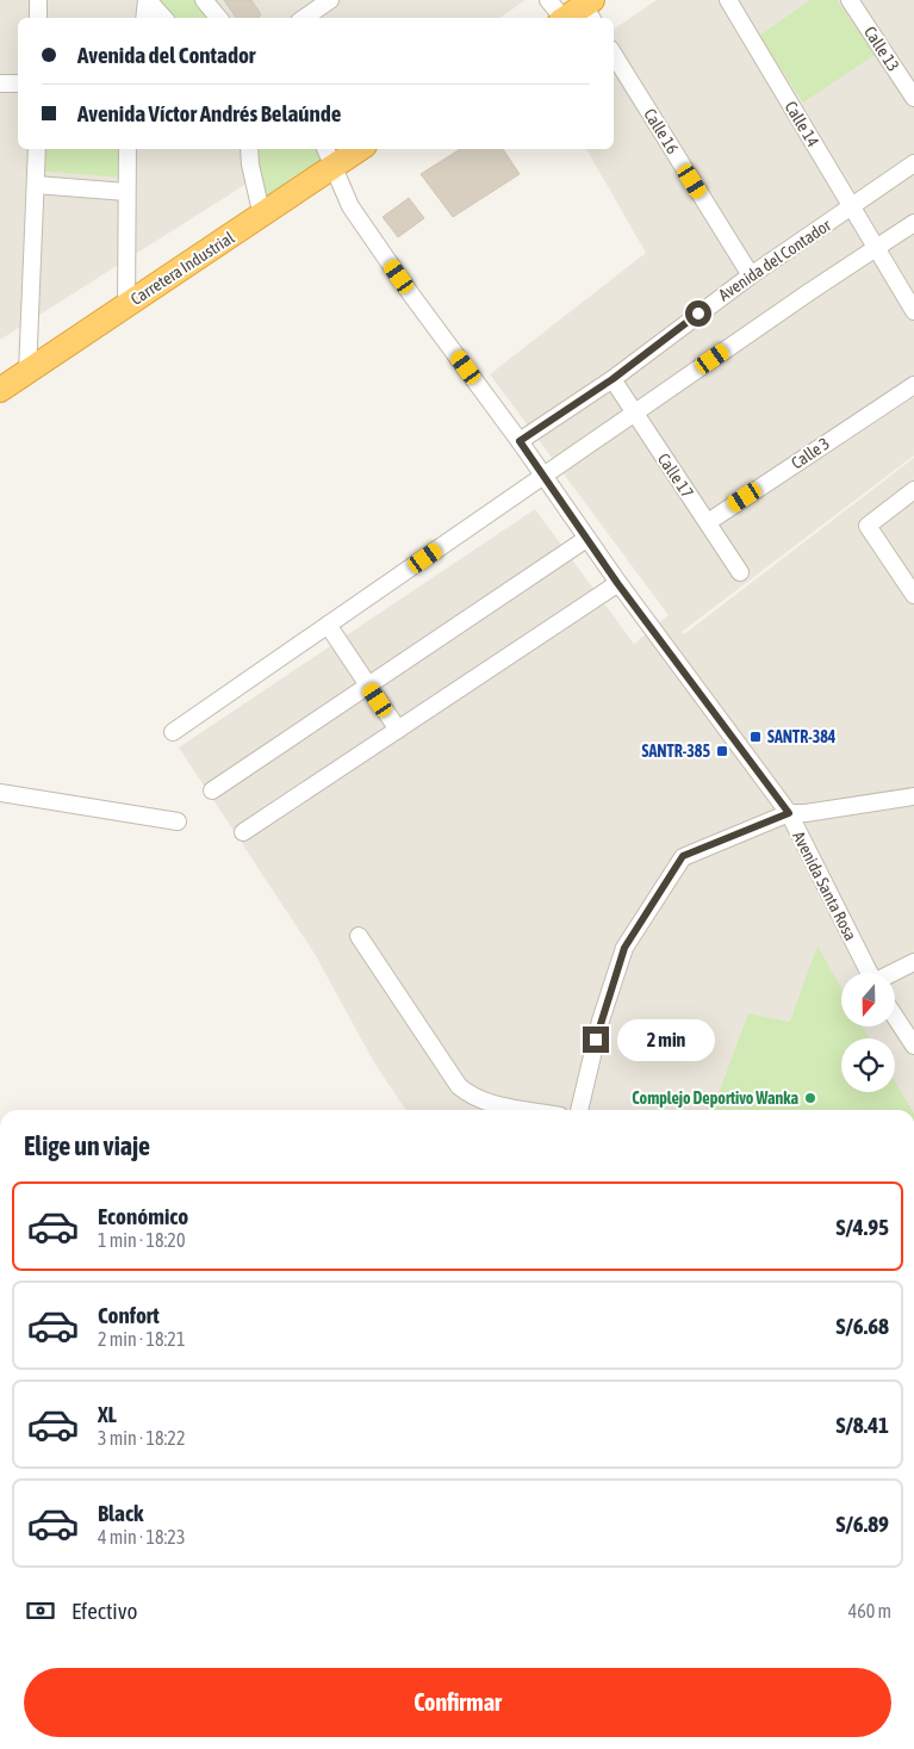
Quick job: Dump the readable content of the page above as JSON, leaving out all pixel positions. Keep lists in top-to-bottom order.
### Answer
{
  "streets": {
    "highway": ["Carretera Industrial"],
    "street": [
      "Calle 13",
      "Calle 14",
      "Calle 16",
      "Avenida del Contador",
      "Calle 3",
      "Calle 17",
      "Avenida Santa Rosa"
    ]
  },
  "crossings": [
    ["Calle 14", "Avenida del Contador"],
    ["Calle 16", "Avenida del Contador"],
    ["Avenida del Contador", "Calle 17"],
    ["Avenida del Contador", "Avenida Santa Rosa"],
    ["Carretera Industrial", "Avenida Santa Rosa"],
    ["Calle 3", "Calle 17"]
  ],
  "places": {
    "transit": ["SANTR-384", "SANTR-385"],
    "other": ["Complejo Deportivo Wanka"]
  },
  "north": "bottom",
  "page": {
    "banner": ["Avenida del Contador", "Avenida Víctor Andrés Belaúnde"],
    "bubble": "2 min",
    "heading": "Elige un viaje",
    "list": [
      {
        "name": "Económico",
        "note": "1 min · 18:20",
        "value": "S/4.95"
      },
      {
        "name": "Confort",
        "note": "2 min · 18:21",
        "value": "S/6.68"
      },
      {
        "name": "XL",
        "note": "3 min · 18:22",
        "value": "S/8.41"
      },
      {
        "name": "Black",
        "note": "4 min · 18:23",
        "value": "S/6.89"
      }
    ],
    "pay": ["Efectivo", "460 m"],
    "buttons": "Confirmar"
  }
}
